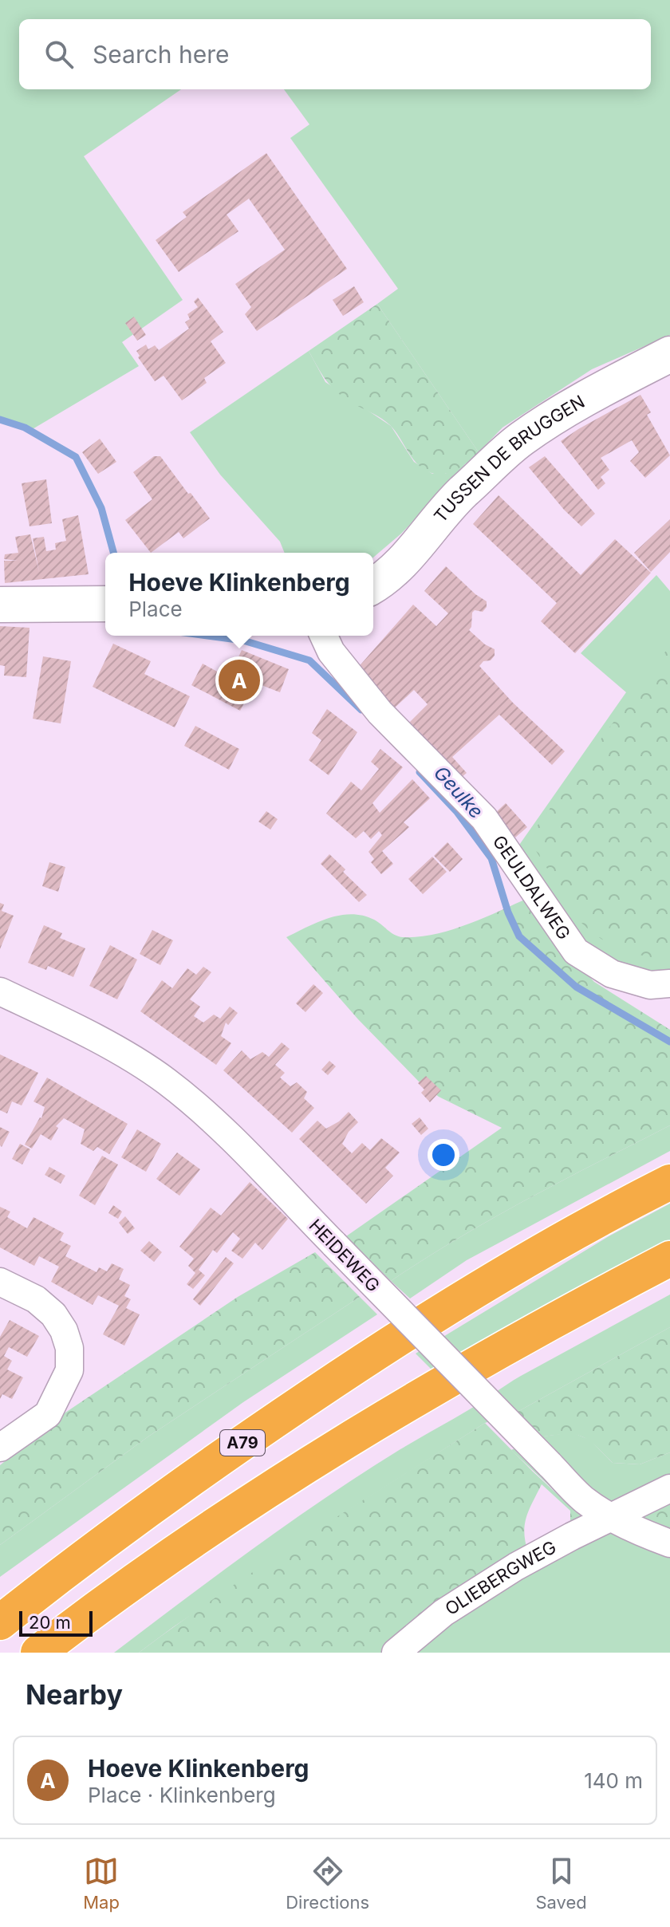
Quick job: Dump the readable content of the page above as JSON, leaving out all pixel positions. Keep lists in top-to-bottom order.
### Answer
{
  "streets": {
    "highway": ["A79"],
    "street": [
      "TUSSEN DE BRUGGEN",
      "GEULDALWEG",
      "HEIDEWEG",
      "OLIEBERGWEG"
    ]
  },
  "crossings": [
    ["HEIDEWEG", "OLIEBERGWEG"]
  ],
  "water": ["Geulke"],
  "scale_bar": "20 m",
  "page": {
    "search": "Search here",
    "popup": ["Hoeve Klinkenberg", "Place"],
    "pins": "A",
    "scale": "20 m",
    "heading": "Nearby",
    "list": [
      {
        "mark": "A",
        "name": "Hoeve Klinkenberg",
        "note": "Place · Klinkenberg",
        "value": "140 m"
      }
    ],
    "nav": ["Map", "Directions", "Saved"]
  }
}
